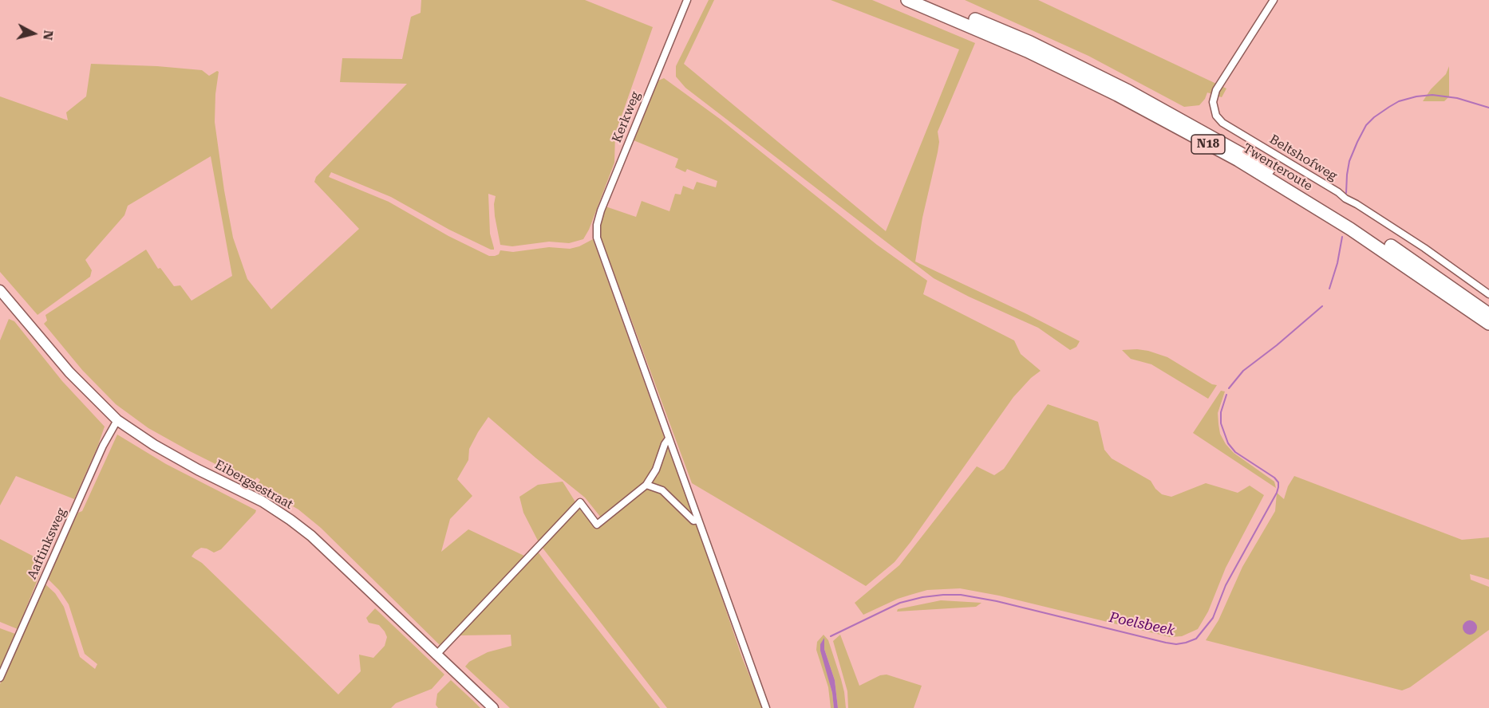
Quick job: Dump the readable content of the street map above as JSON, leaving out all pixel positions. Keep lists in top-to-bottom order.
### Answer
{
  "streets": {
    "highway": ["N18", "Twenteroute"],
    "main road": ["Eibergsestraat"],
    "street": ["Kerkweg", "Beltshofweg", "Aaftinksweg"]
  },
  "crossings": [
    ["Eibergsestraat", "Aaftinksweg"]
  ],
  "water": ["Poelsbeek"],
  "north": "right"
}
